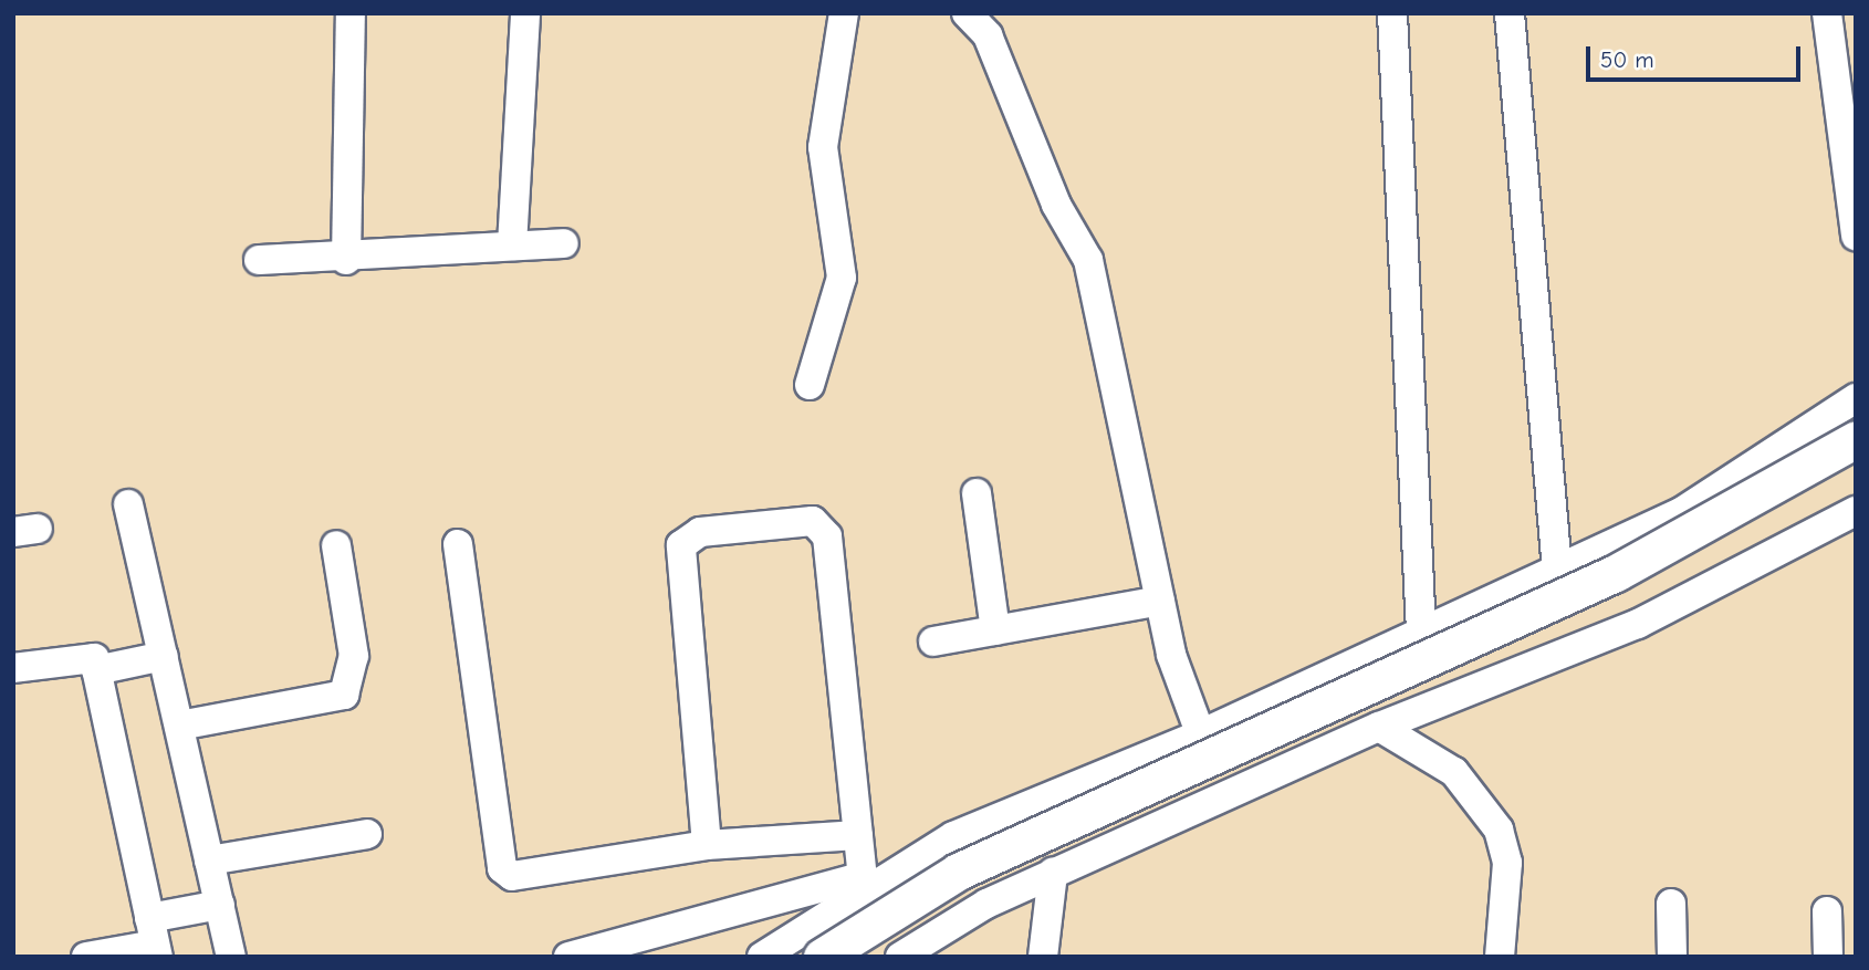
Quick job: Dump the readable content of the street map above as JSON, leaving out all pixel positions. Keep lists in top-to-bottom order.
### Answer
{
  "scale_bar": "50 m"
}
